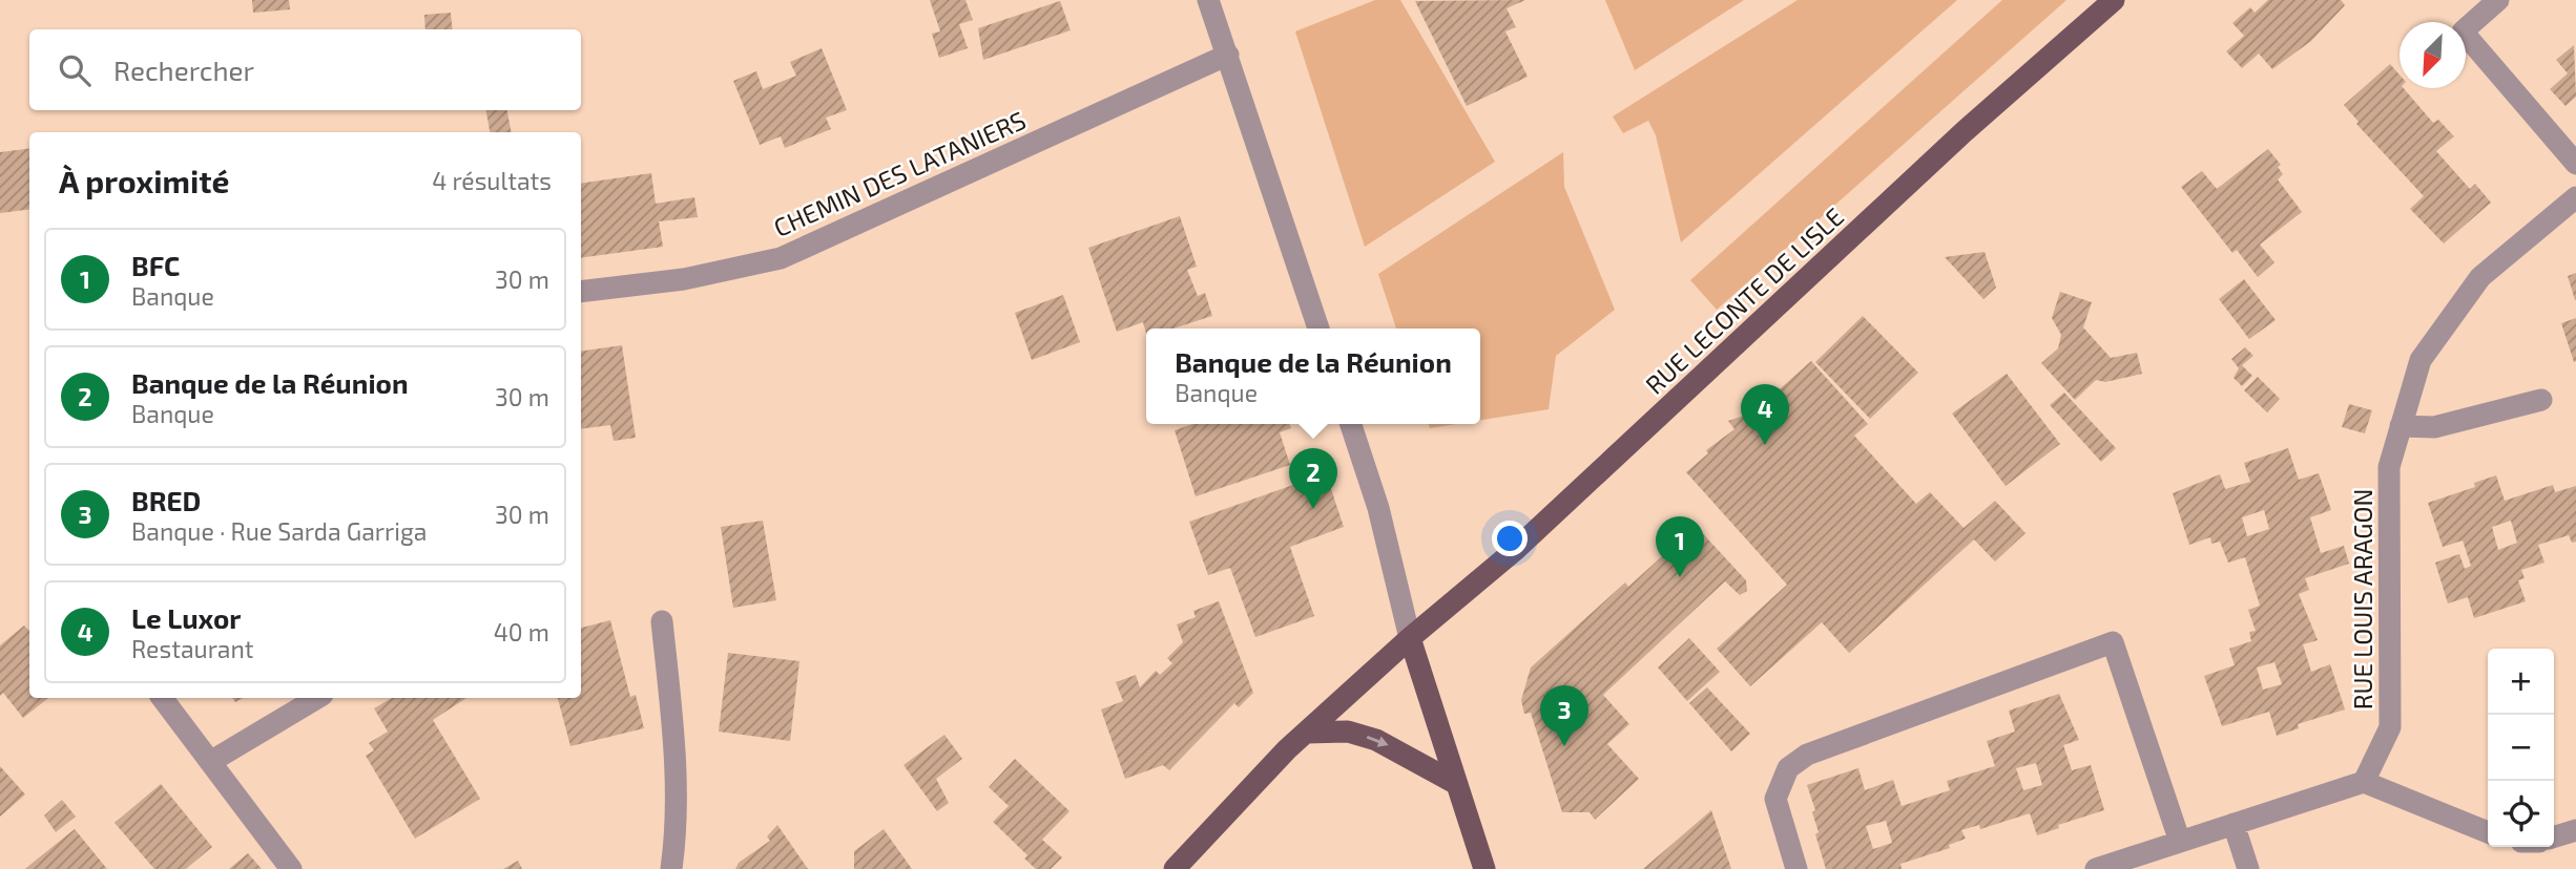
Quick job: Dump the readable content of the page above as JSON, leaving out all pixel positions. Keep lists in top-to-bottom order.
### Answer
{
  "streets": {
    "main road": ["RUE LECONTE DE LISLE"],
    "street": ["CHEMIN DES LATANIERS", "RUE LOUIS ARAGON"]
  },
  "north": "bottom left",
  "page": {
    "search": "Rechercher",
    "heading": ["À proximité", "4 résultats"],
    "list": [
      {
        "mark": "1",
        "name": "BFC",
        "note": "Banque",
        "value": "30 m"
      },
      {
        "mark": "2",
        "name": "Banque de la Réunion",
        "note": "Banque",
        "value": "30 m"
      },
      {
        "mark": "3",
        "name": "BRED",
        "note": "Banque · Rue Sarda Garriga",
        "value": "30 m"
      },
      {
        "mark": "4",
        "name": "Le Luxor",
        "note": "Restaurant",
        "value": "40 m"
      }
    ],
    "popup": ["Banque de la Réunion", "Banque"],
    "pins": [
      "4",
      "2",
      "1",
      "3"
    ],
    "map_buttons": ["+", "−"]
  }
}
